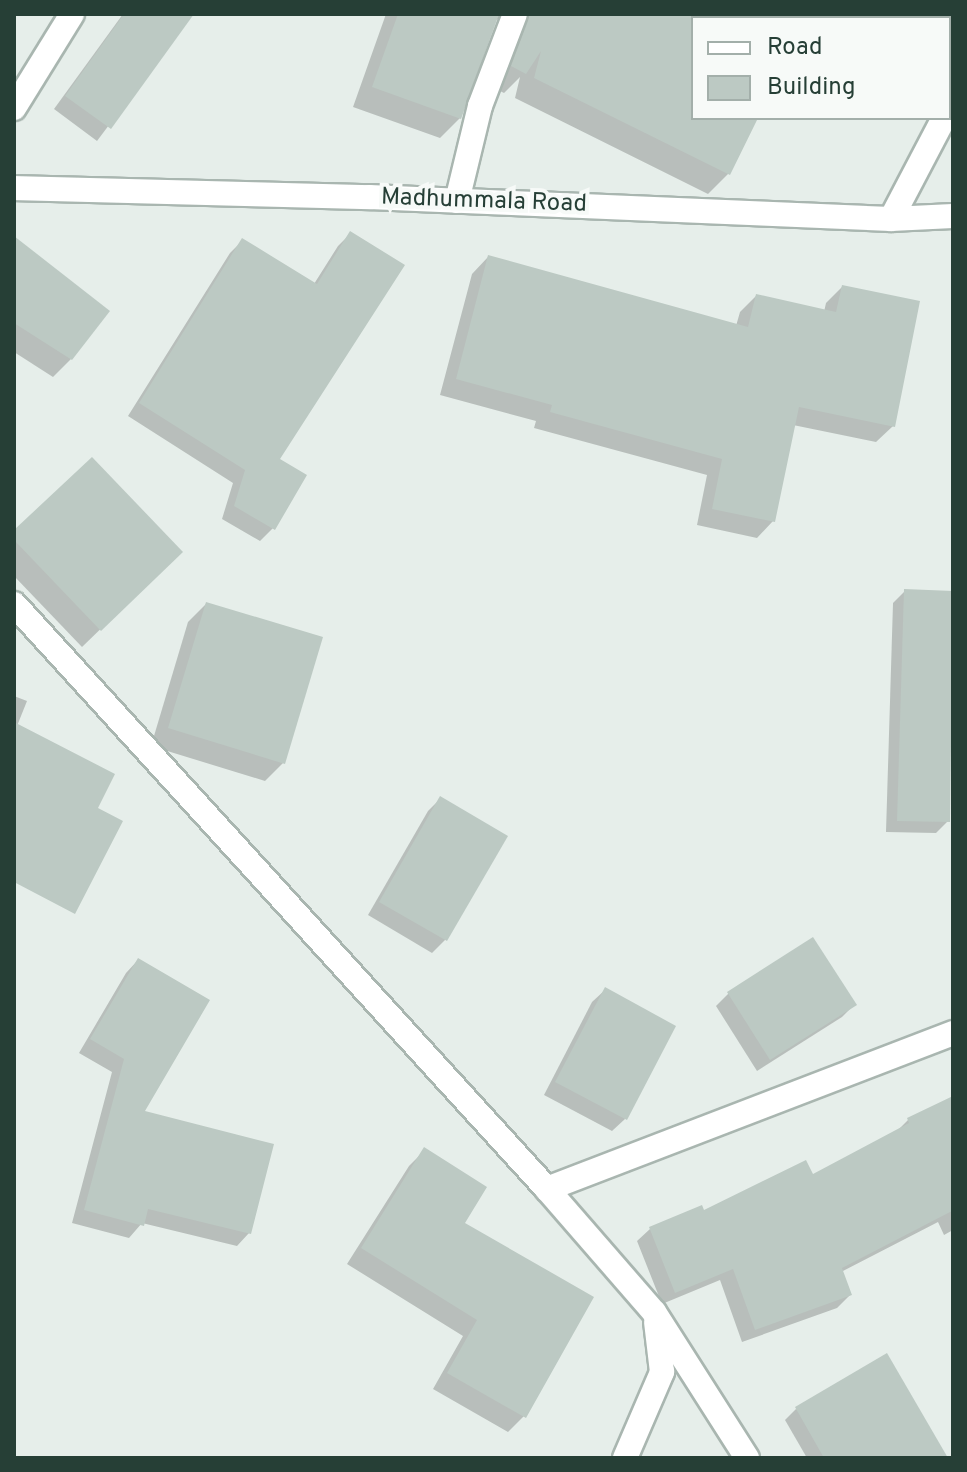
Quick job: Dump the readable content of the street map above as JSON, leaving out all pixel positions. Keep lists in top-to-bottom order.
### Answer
{
  "streets": {
    "street": ["Madhummala Road"]
  },
  "legend": ["Road", "Building"]
}
